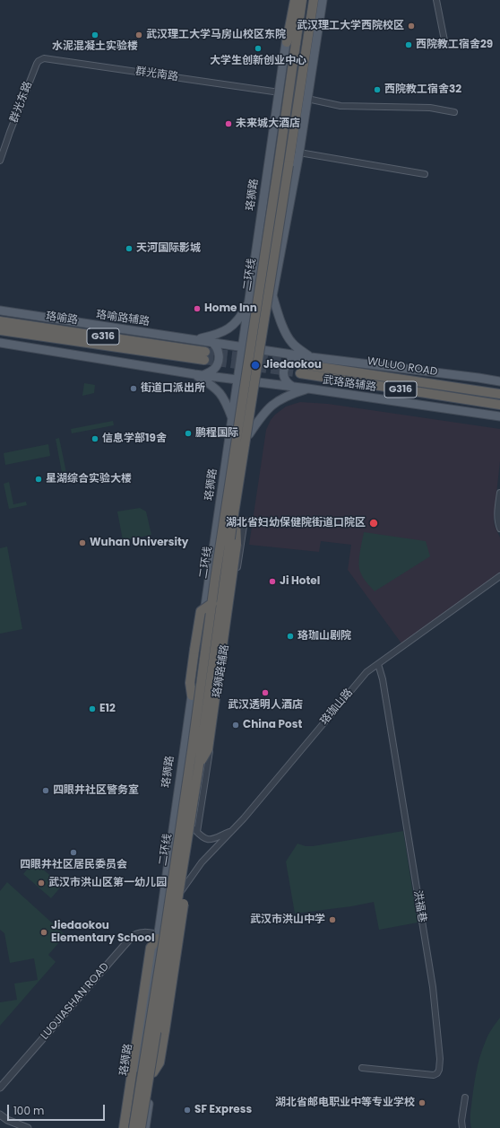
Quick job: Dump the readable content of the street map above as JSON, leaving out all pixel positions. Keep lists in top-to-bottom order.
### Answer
{
  "streets": {
    "highway": [
      "二环线",
      "珞喻路",
      "G316",
      "WULUO ROAD"
    ],
    "main road": ["珞狮路", "珞喻路辅路", "武珞路辅路"],
    "street": [
      "群光南路",
      "群光东路",
      "珞珈山路",
      "洪福巷",
      "LUOJIASHAN ROAD"
    ]
  },
  "crossings": [
    ["群光南路", "群光东路"],
    ["群光南路", "珞狮路"],
    ["珞狮路", "珞喻路辅路"],
    ["珞狮路", "武珞路辅路"],
    ["珞狮路", "LUOJIASHAN ROAD"],
    ["珞喻路辅路", "武珞路辅路"],
    ["WULUO ROAD", "武珞路辅路"],
    ["珞珈山路", "洪福巷"]
  ],
  "places": [
    "武汉理工大学西院校区",
    "水泥混凝土实验楼",
    "武汉理工大学马房山校区东院",
    "西院教工宿舍29",
    "大学生创新创业中心",
    "西院教工宿舍32",
    "未来城大酒店",
    "天河国际影城",
    "Home Inn",
    "Jiedaokou",
    "街道口派出所",
    "鹏程国际",
    "信息学部19舍",
    "星湖综合实验大楼",
    "湖北省妇幼保健院街道口院区",
    "Wuhan University",
    "Ji Hotel",
    "珞珈山剧院",
    "武汉透明人酒店",
    "E12",
    "China Post",
    "四眼井社区警务室",
    "四眼井社区居民委员会",
    "武汉市洪山区第一幼儿园",
    "武汉市洪山中学",
    "Jiedaokou Elementary School",
    "湖北省邮电职业中等专业学校",
    "SF Express"
  ],
  "scale_bar": "100 m"
}
